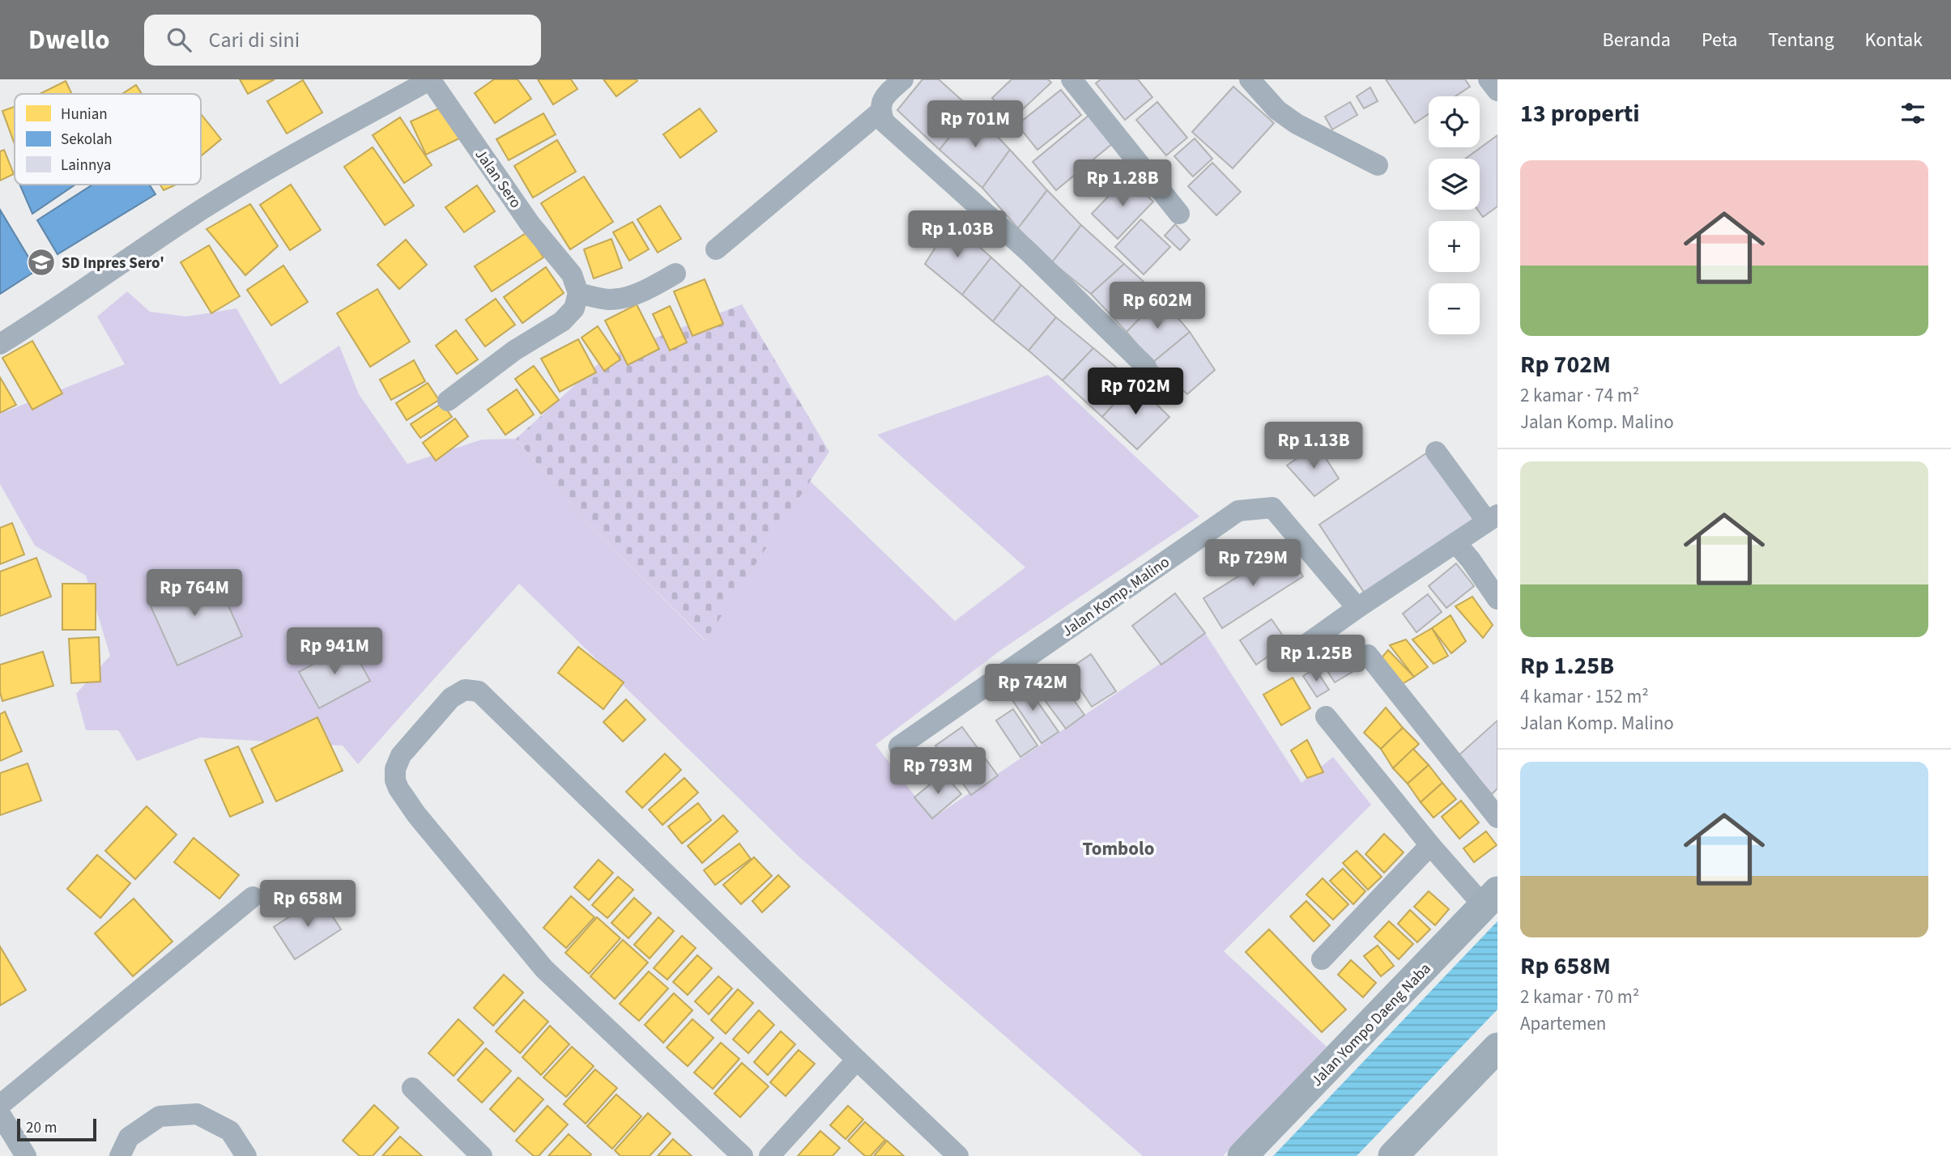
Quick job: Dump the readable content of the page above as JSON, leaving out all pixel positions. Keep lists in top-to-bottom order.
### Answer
{
  "streets": {
    "street": ["Jalan Sero", "Jalan Komp. Malino", "Jalan Yompo Daeng Naba"]
  },
  "districts": ["Tombolo"],
  "places": {
    "school or university": ["SD Inpres Sero'"]
  },
  "legend": ["Hunian", "Sekolah", "Lainnya"],
  "scale_bar": "20 m",
  "page": {
    "header": "Dwello",
    "search": "Cari di sini",
    "nav": [
      "Beranda",
      "Peta",
      "Tentang",
      "Kontak"
    ],
    "heading": "13 properti",
    "map_buttons": ["+", "−"],
    "price": [
      "Rp 701M",
      "Rp 1.28B",
      "Rp 1.03B",
      "Rp 602M",
      "Rp 702M",
      "Rp 1.13B",
      "Rp 729M",
      "Rp 764M",
      "Rp 941M",
      "Rp 1.25B",
      "Rp 742M",
      "Rp 793M",
      "Rp 658M"
    ],
    "list": [
      {
        "name": "Rp 702M",
        "note": "2 kamar · 74 m² · Jalan Komp. Malino"
      },
      {
        "name": "Rp 1.25B",
        "note": "4 kamar · 152 m² · Jalan Komp. Malino"
      },
      {
        "name": "Rp 658M",
        "note": "2 kamar · 70 m² · Apartemen"
      }
    ],
    "scale": "20 m"
  }
}
